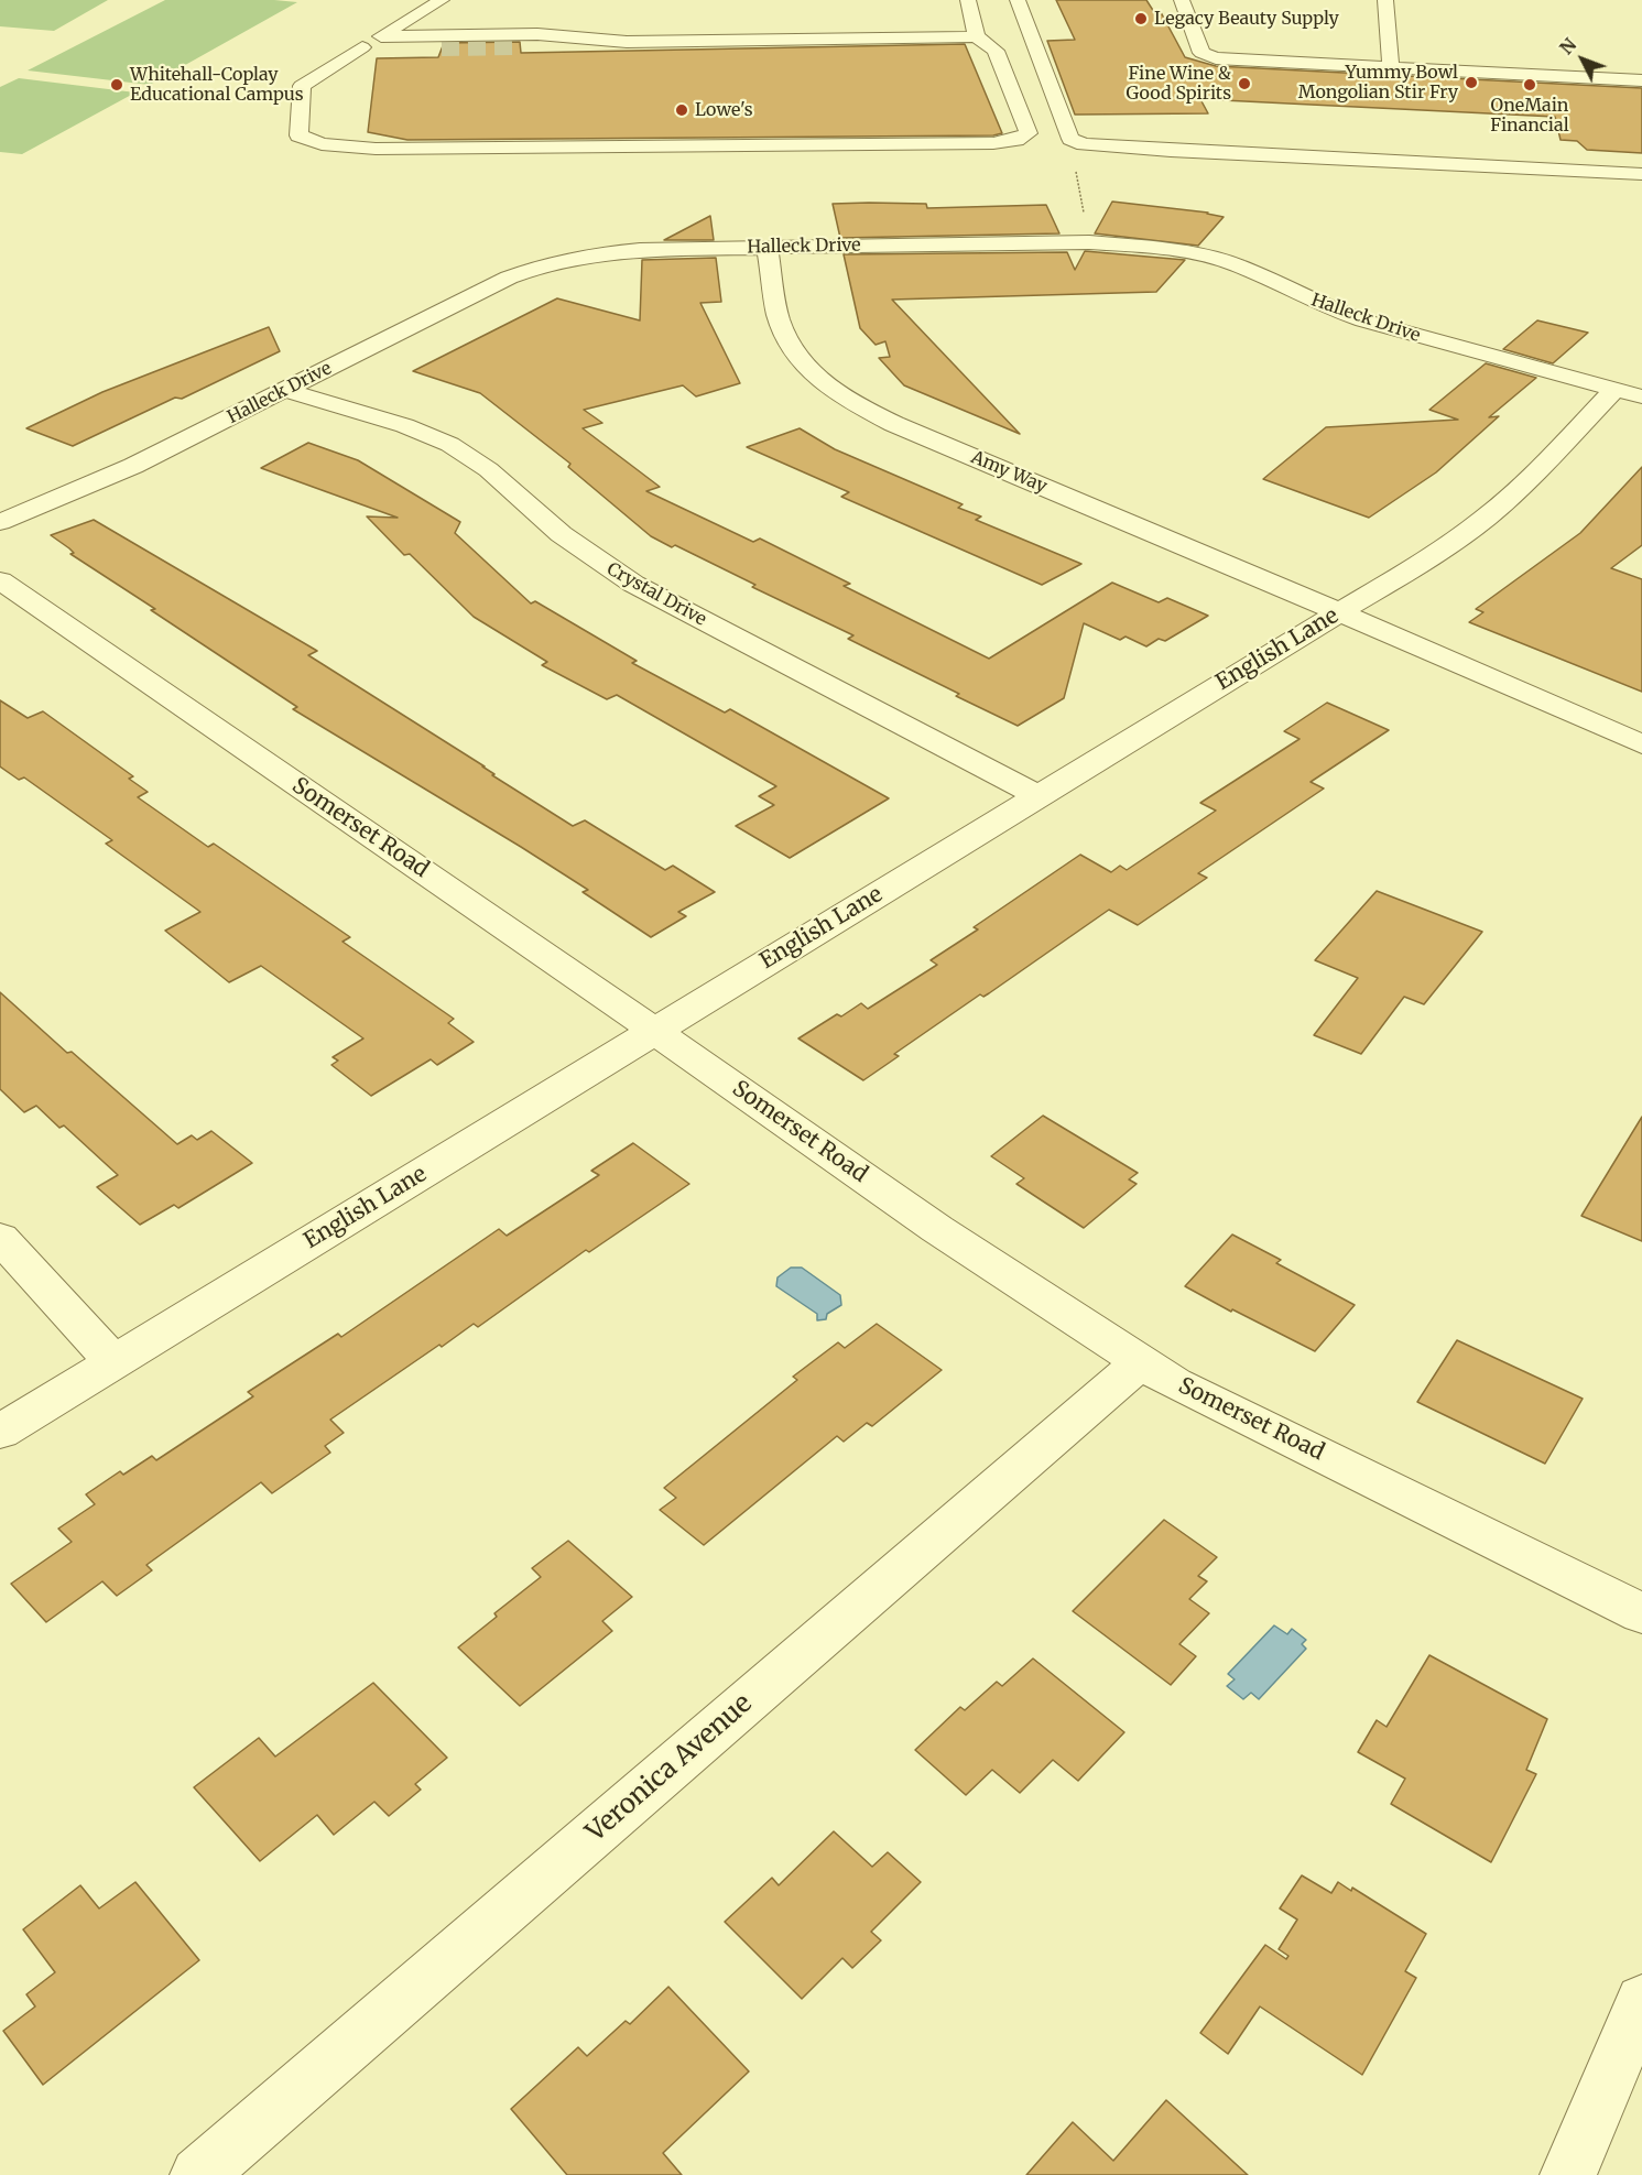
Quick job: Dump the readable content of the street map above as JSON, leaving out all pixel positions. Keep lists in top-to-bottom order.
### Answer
{
  "streets": {
    "street": [
      "Halleck Drive",
      "Amy Way",
      "Crystal Drive",
      "English Lane",
      "Somerset Road",
      "Veronica Avenue"
    ]
  },
  "crossings": [
    ["Halleck Drive", "Amy Way"],
    ["Halleck Drive", "Crystal Drive"],
    ["Halleck Drive", "English Lane"],
    ["Amy Way", "English Lane"],
    ["Crystal Drive", "English Lane"],
    ["English Lane", "Somerset Road"],
    ["Somerset Road", "Veronica Avenue"]
  ],
  "places": [
    "Legacy Beauty Supply",
    "Yummy Bowl Mongolian Stir Fry",
    "Fine Wine & Good Spirits",
    "Whitehall-Coplay Educational Campus",
    "OneMain Financial",
    "Lowe's"
  ],
  "north": "top left"
}
